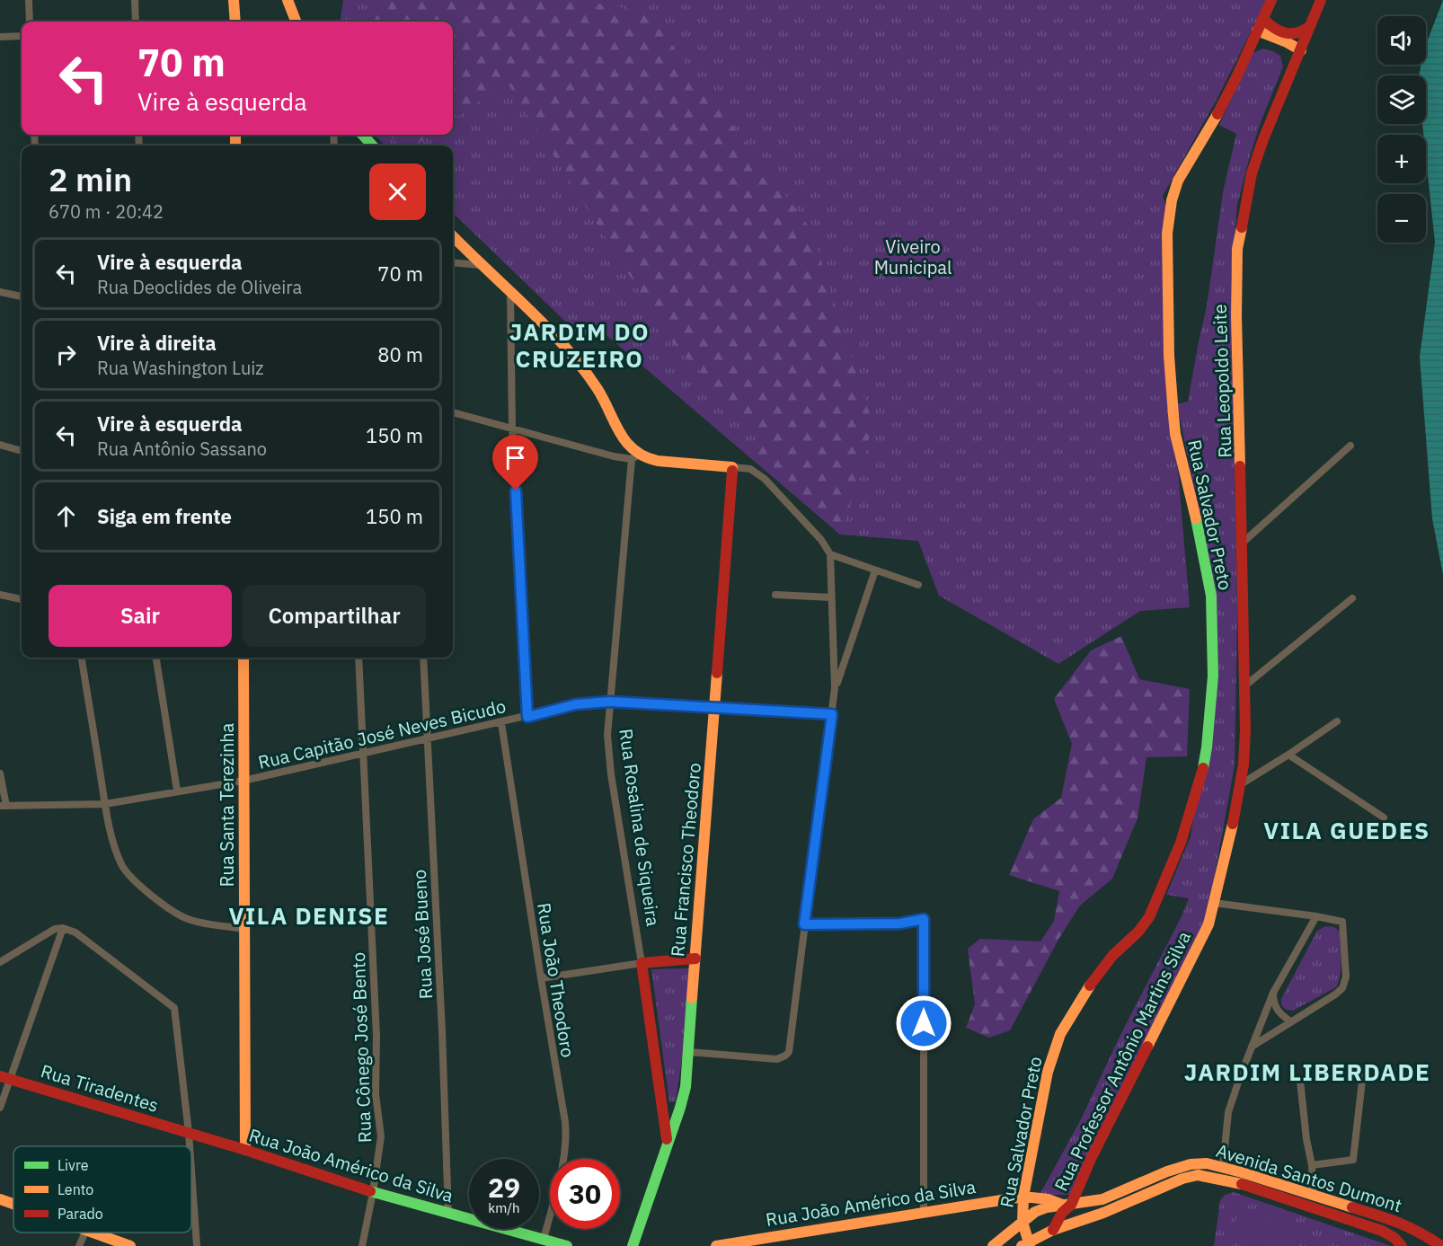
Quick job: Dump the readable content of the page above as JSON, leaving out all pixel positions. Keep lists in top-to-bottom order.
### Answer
{
  "streets": {
    "main road": [
      "Rua Leopoldo Leite",
      "Rua Salvador Preto",
      "Rua Santa Terezinha",
      "Rua Rosalina de Siqueira",
      "Rua Francisco Theodoro",
      "Rua Professor Antônio Martins Silva",
      "Rua Tiradentes",
      "Rua João Américo da Silva",
      "Avenida Santos Dumont"
    ],
    "street": [
      "Rua Capitão José Neves Bicudo",
      "Rua José Bueno",
      "Rua João Theodoro",
      "Rua Cônego José Bento"
    ]
  },
  "crossings": [
    ["Rua Leopoldo Leite", "Rua Professor Antônio Martins Silva"],
    ["Rua Salvador Preto", "Rua João Américo da Silva"],
    ["Rua Salvador Preto", "Avenida Santos Dumont"],
    ["Rua Capitão José Neves Bicudo", "Rua Santa Terezinha"],
    ["Rua Capitão José Neves Bicudo", "Rua Rosalina de Siqueira"],
    ["Rua Capitão José Neves Bicudo", "Rua Francisco Theodoro"],
    ["Rua Capitão José Neves Bicudo", "Rua José Bueno"],
    ["Rua Capitão José Neves Bicudo", "Rua João Theodoro"],
    ["Rua Capitão José Neves Bicudo", "Rua Cônego José Bento"],
    ["Rua Santa Terezinha", "Rua João Américo da Silva"],
    ["Rua Rosalina de Siqueira", "Rua Francisco Theodoro"],
    ["Rua José Bueno", "Rua João Américo da Silva"],
    ["Rua João Theodoro", "Rua João Américo da Silva"],
    ["Rua Cônego José Bento", "Rua João Américo da Silva"],
    ["Rua Professor Antônio Martins Silva", "Rua João Américo da Silva"],
    ["Rua Professor Antônio Martins Silva", "Avenida Santos Dumont"],
    ["Rua Tiradentes", "Rua João Américo da Silva"],
    ["Rua João Américo da Silva", "Avenida Santos Dumont"]
  ],
  "districts": [
    "JARDIM DO CRUZEIRO",
    "VILA GUEDES",
    "VILA DENISE",
    "JARDIM LIBERDADE"
  ],
  "parks": ["Viveiro Municipal"],
  "legend": ["Livre", "Lento", "Parado"],
  "page": {
    "map_buttons": ["+", "−"],
    "turn": ["70 m", "Vire à esquerda"],
    "heading": ["2 min", "670 m · 20:42"],
    "list": [
      {
        "name": "Vire à esquerda",
        "note": "Rua Deoclides de Oliveira",
        "value": "70 m"
      },
      {
        "name": "Vire à direita",
        "note": "Rua Washington Luiz",
        "value": "80 m"
      },
      {
        "name": "Vire à esquerda",
        "note": "Rua Antônio Sassano",
        "value": "150 m"
      },
      {
        "name": "Siga em frente",
        "value": "150 m"
      }
    ],
    "buttons": ["Sair", "Compartilhar"],
    "speed": "29 km/h",
    "limit": "30"
  }
}
